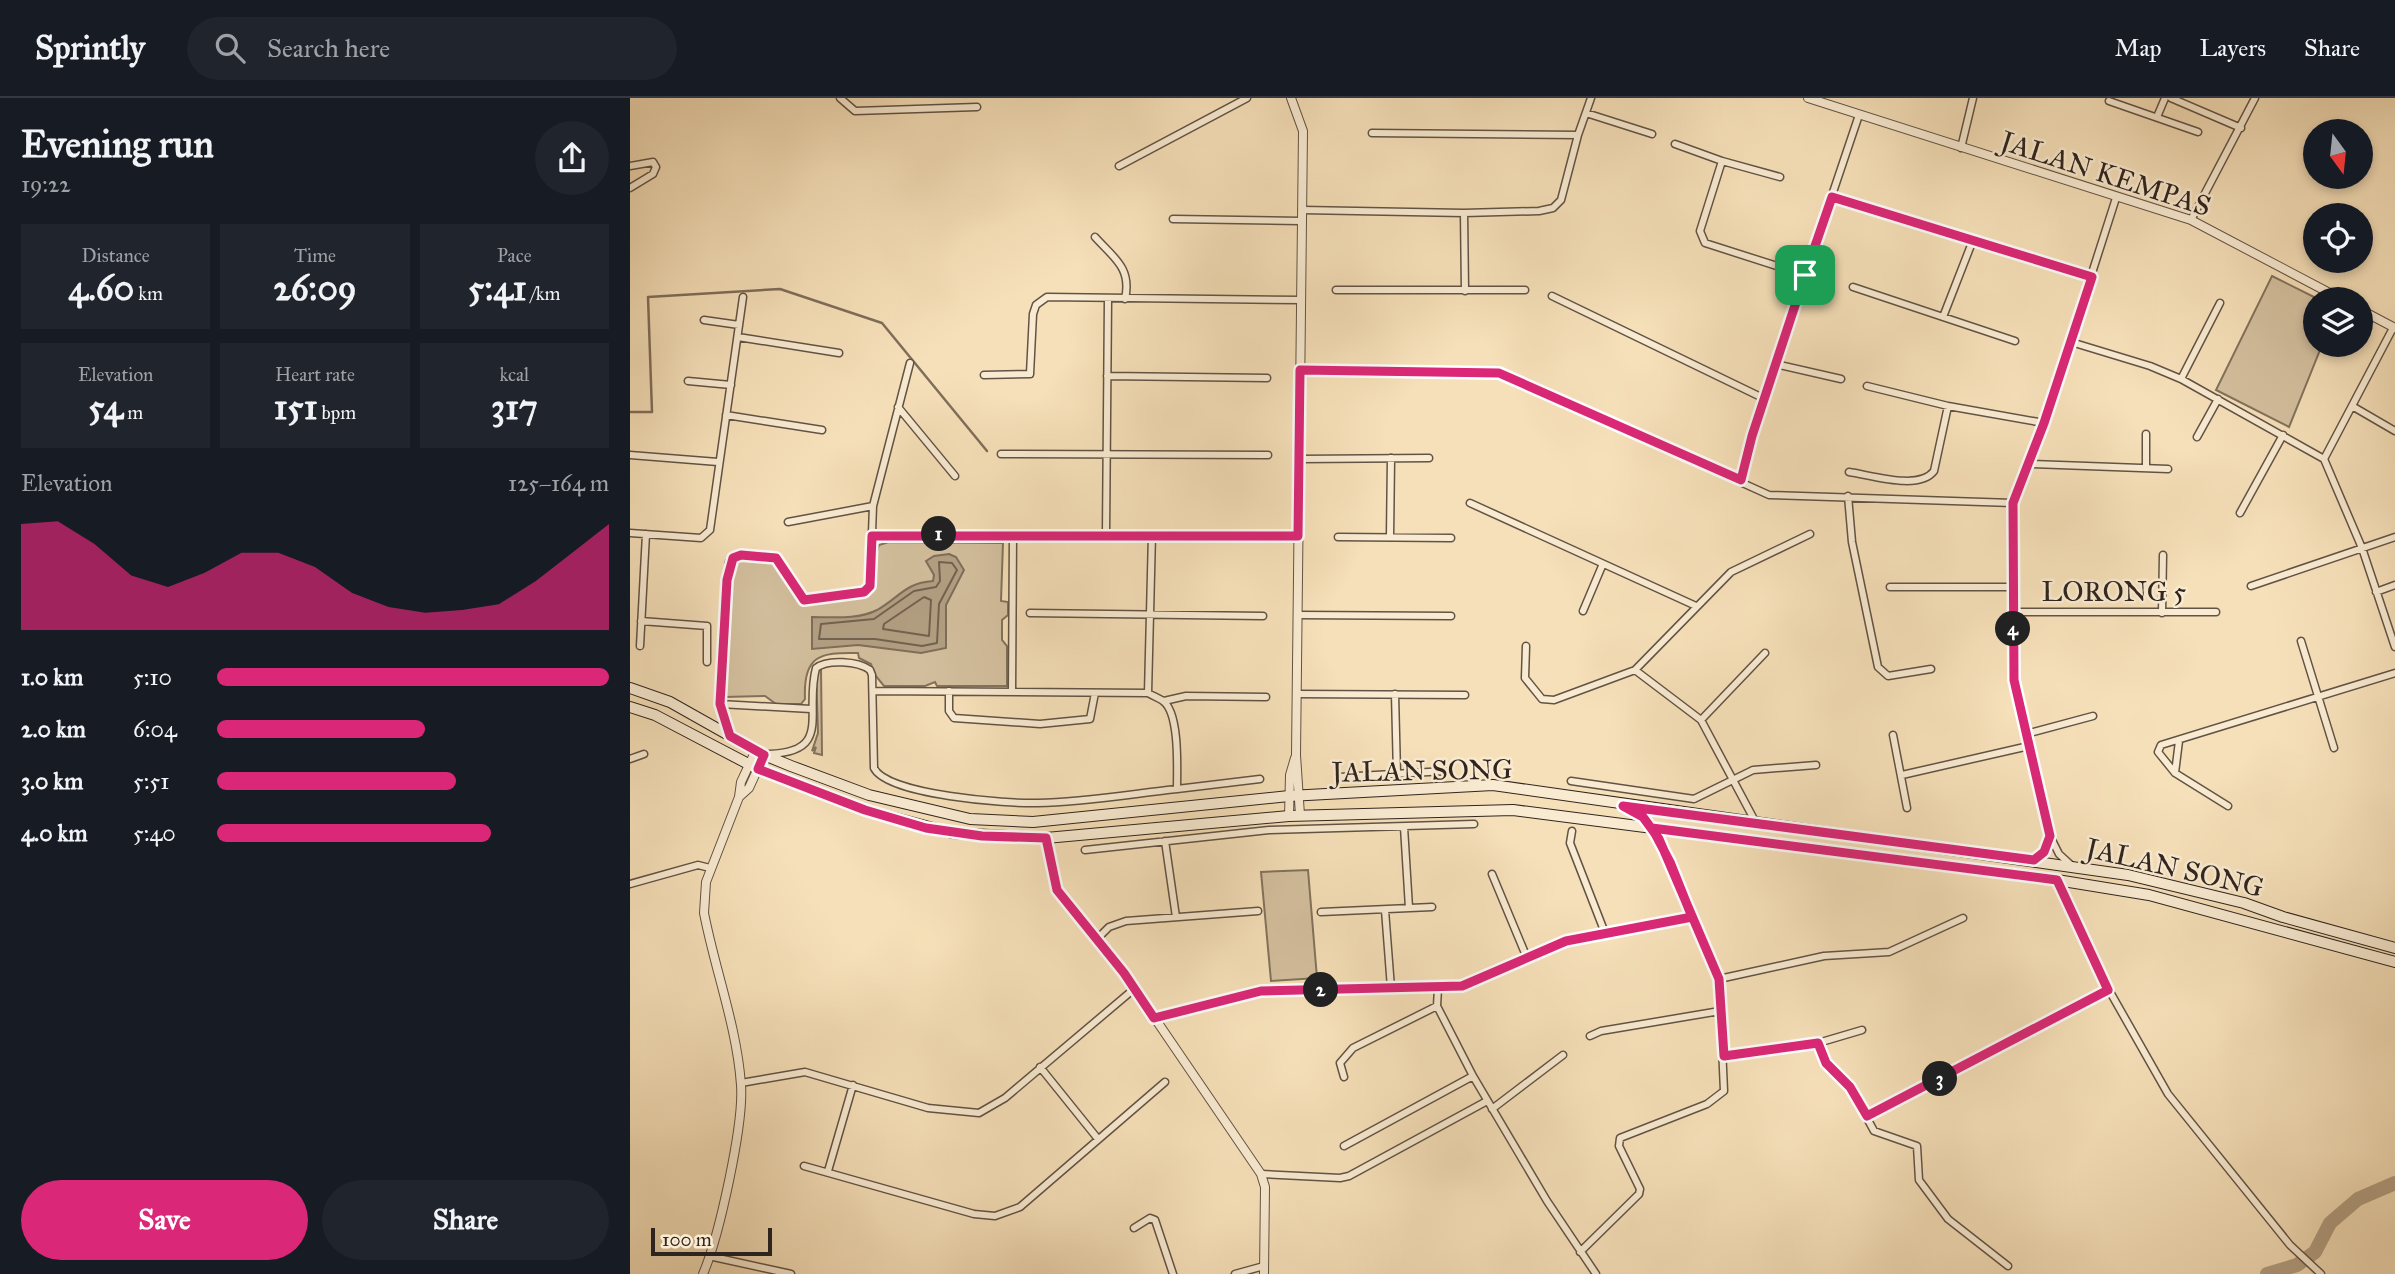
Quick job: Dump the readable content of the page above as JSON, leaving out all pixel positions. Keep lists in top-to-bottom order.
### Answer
{
  "streets": {
    "main road": ["JALAN SONG"],
    "street": ["JALAN KEMPAS", "LORONG 5"]
  },
  "scale_bar": "100 m",
  "north": "bottom",
  "page": {
    "header": "Sprintly",
    "search": "Search here",
    "nav": ["Map", "Layers", "Share"],
    "heading": ["Evening run", "19:22"],
    "stats": [
      ["Distance", "4.60 km"],
      ["Time", "26:09"],
      ["Pace", "5:41 /km"],
      ["Elevation", "54 m"],
      ["Heart rate", "151 bpm"],
      ["kcal", "317"]
    ],
    "chart": ["Elevation", "125–164 m"],
    "pins": [
      "1",
      "4",
      "2",
      "3"
    ],
    "list": [
      {
        "name": "1.0 km",
        "note": "5:10"
      },
      {
        "name": "2.0 km",
        "note": "6:04"
      },
      {
        "name": "3.0 km",
        "note": "5:51"
      },
      {
        "name": "4.0 km",
        "note": "5:40"
      }
    ],
    "buttons": ["Save", "Share"],
    "scale": "100 m"
  }
}
